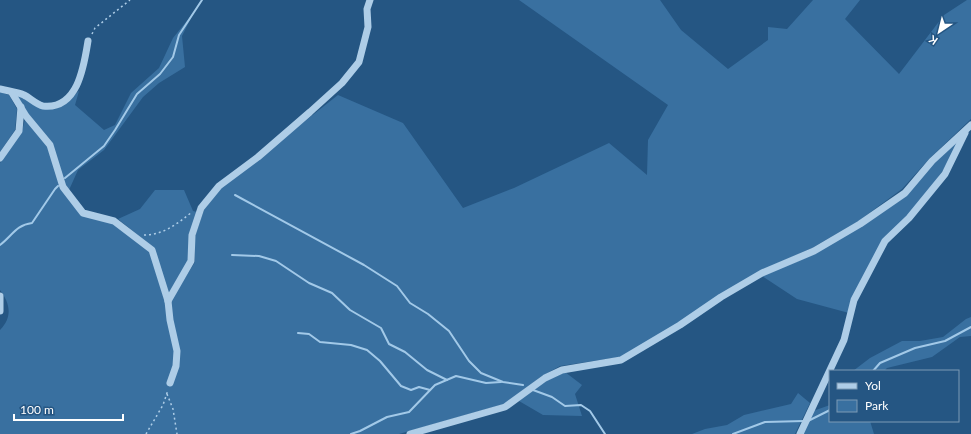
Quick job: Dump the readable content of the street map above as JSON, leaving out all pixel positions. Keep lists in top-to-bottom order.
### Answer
{
  "legend": ["Yol", "Park"],
  "scale_bar": "100 m",
  "north": "bottom left"
}
